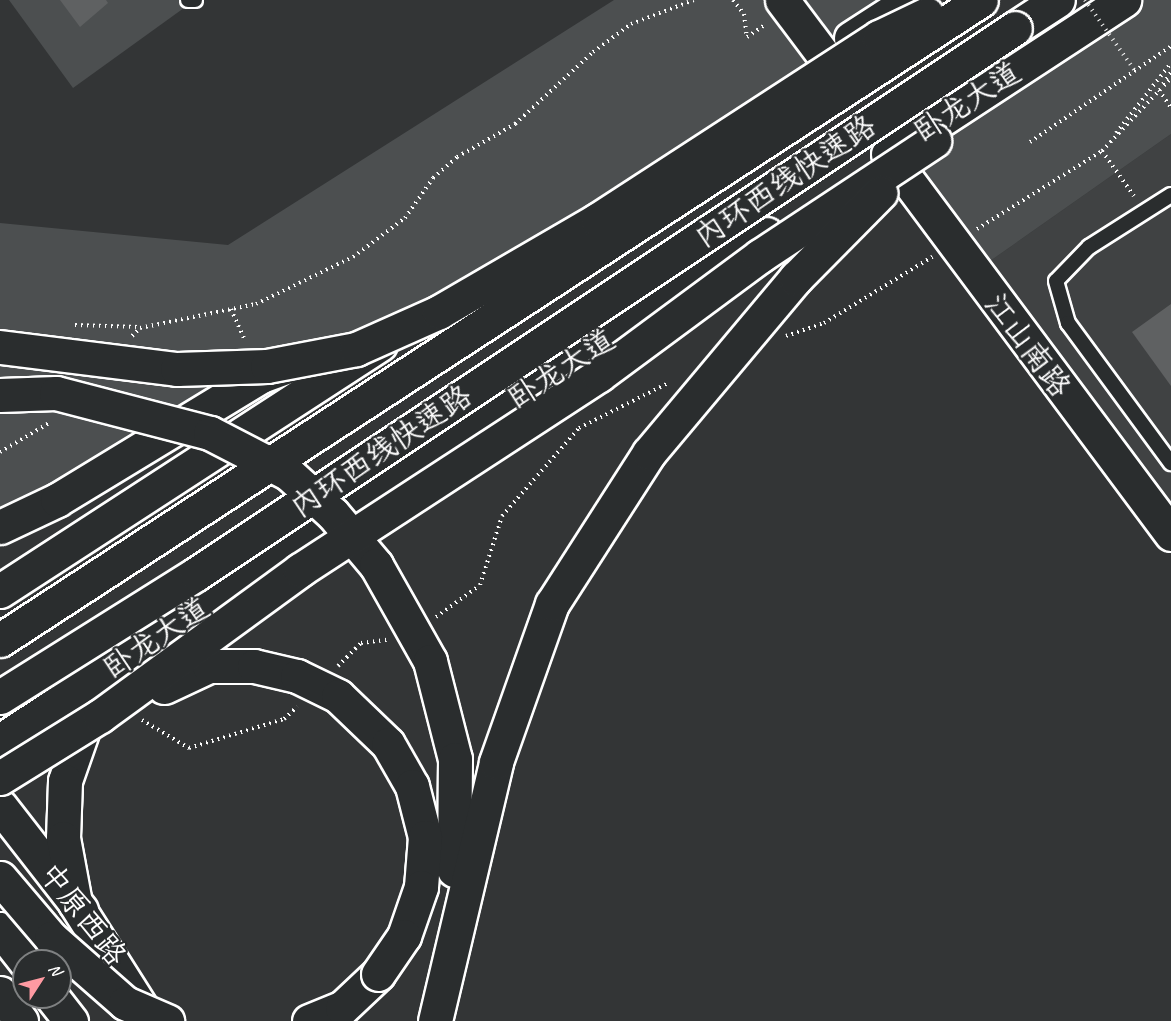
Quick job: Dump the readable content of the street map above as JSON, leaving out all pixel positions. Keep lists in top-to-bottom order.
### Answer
{
  "streets": {
    "main road": [
      "卧龙大道",
      "内环西线快速路",
      "江山南路",
      "中原西路"
    ]
  },
  "crossings": [
    ["卧龙大道", "江山南路"]
  ],
  "north": "top right"
}
